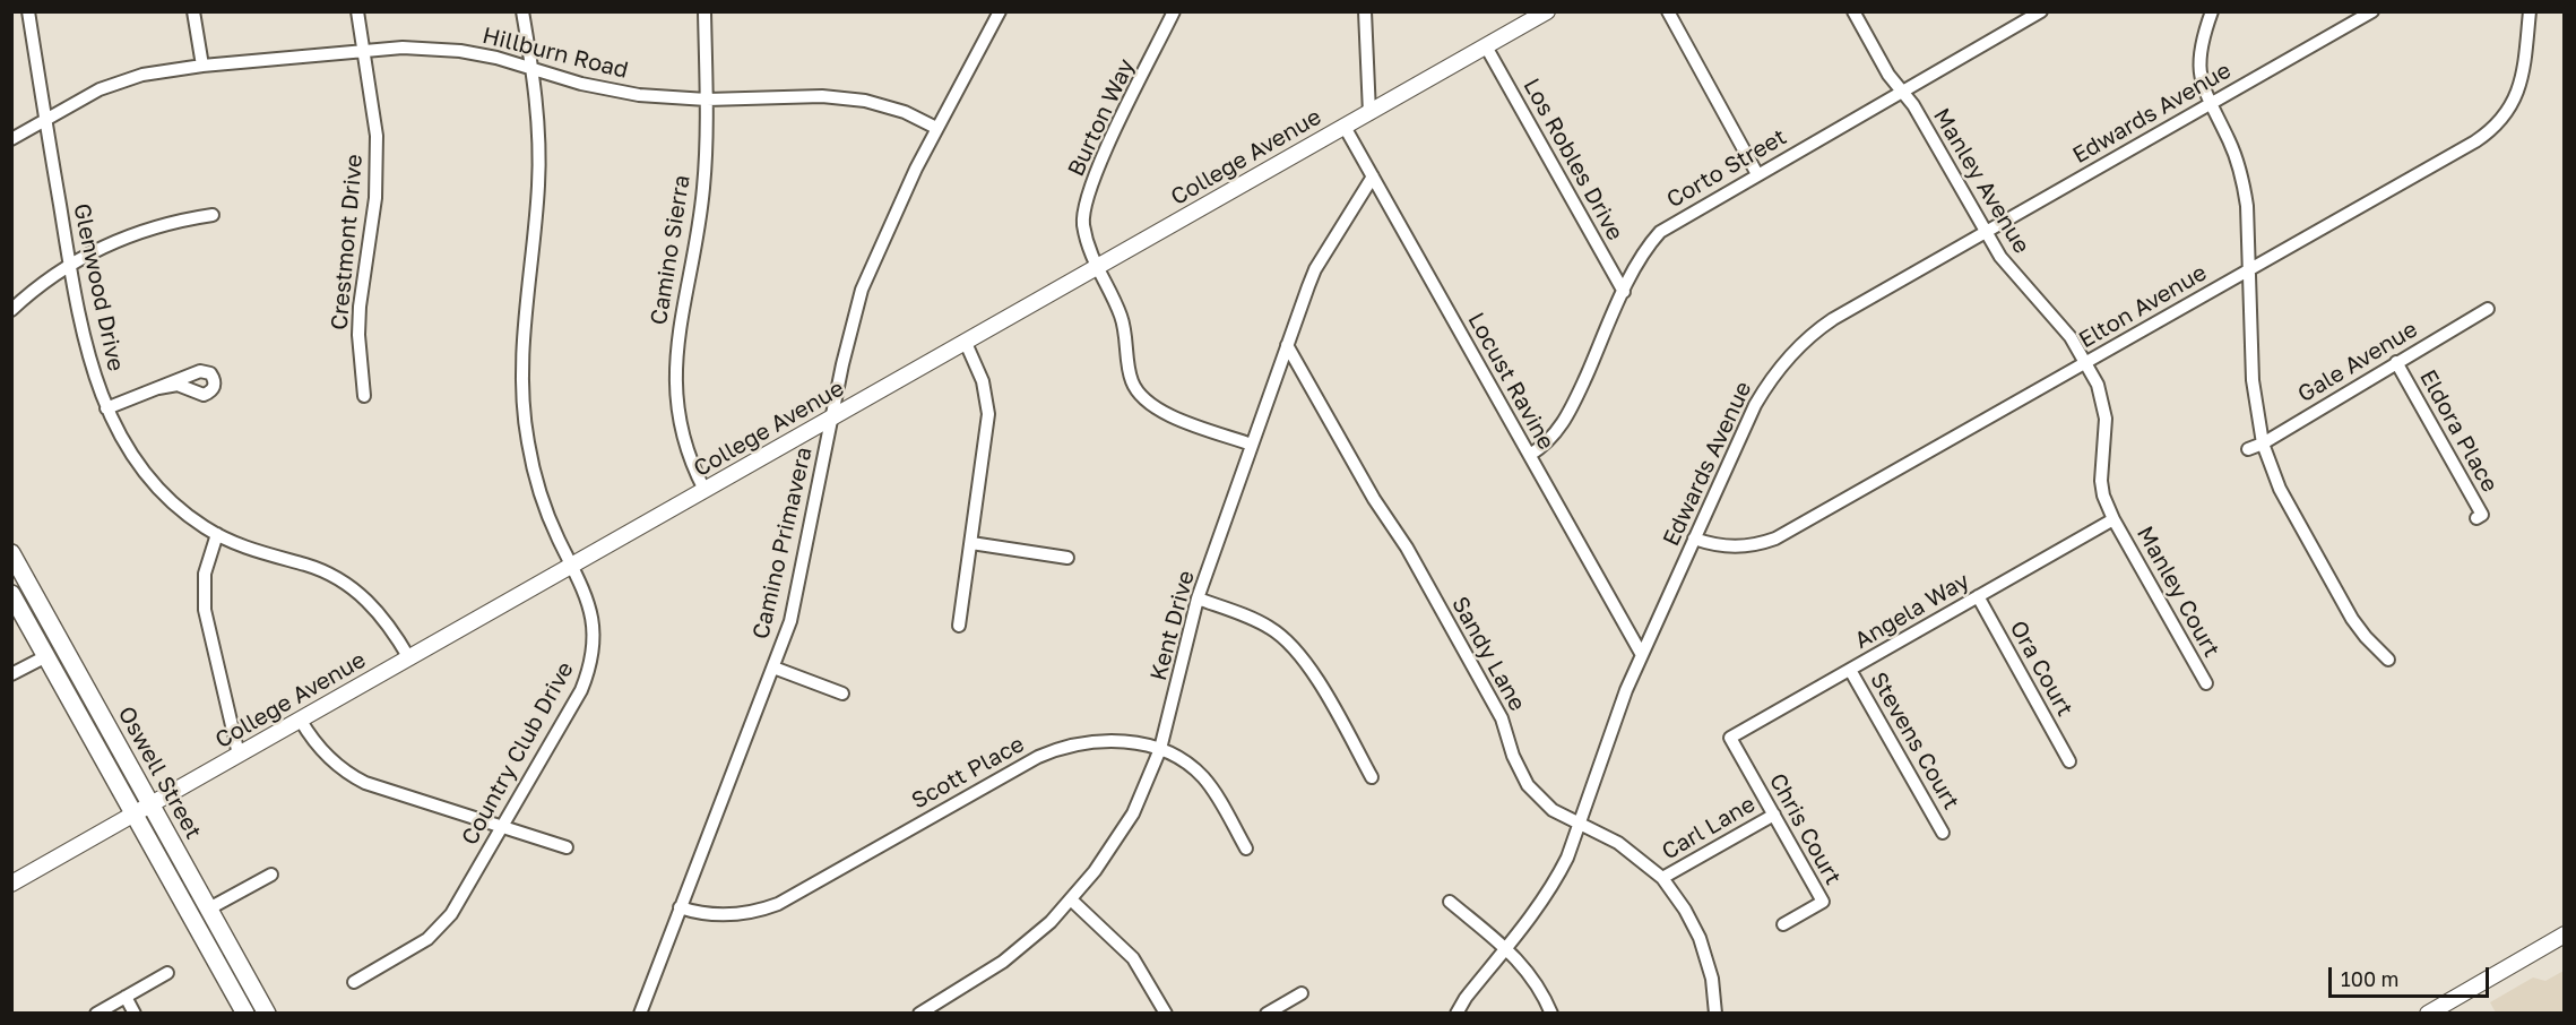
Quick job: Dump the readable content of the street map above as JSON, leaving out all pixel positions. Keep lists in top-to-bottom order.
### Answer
{
  "streets": {
    "main road": ["Oswell Street"],
    "street": [
      "Hillburn Road",
      "Edwards Avenue",
      "Burton Way",
      "College Avenue",
      "Los Robles Drive",
      "Corto Street",
      "Manley Avenue",
      "Crestmont Drive",
      "Camino Sierra",
      "Glenwood Drive",
      "Elton Avenue",
      "Gale Avenue",
      "Locust Ravine",
      "Eldora Place",
      "Camino Primavera",
      "Manley Court",
      "Angela Way",
      "Kent Drive",
      "Sandy Lane",
      "Ora Court",
      "Stevens Court",
      "Country Club Drive",
      "Scott Place",
      "Carl Lane",
      "Chris Court"
    ]
  },
  "crossings": [
    ["Hillburn Road", "Crestmont Drive"],
    ["Hillburn Road", "Camino Sierra"],
    ["Hillburn Road", "Glenwood Drive"],
    ["Hillburn Road", "Camino Primavera"],
    ["Hillburn Road", "Country Club Drive"],
    ["Edwards Avenue", "Manley Avenue"],
    ["Edwards Avenue", "Elton Avenue"],
    ["Edwards Avenue", "Locust Ravine"],
    ["Edwards Avenue", "Sandy Lane"],
    ["Burton Way", "College Avenue"],
    ["Burton Way", "Kent Drive"],
    ["College Avenue", "Los Robles Drive"],
    ["College Avenue", "Camino Sierra"],
    ["College Avenue", "Glenwood Drive"],
    ["College Avenue", "Locust Ravine"],
    ["College Avenue", "Camino Primavera"],
    ["College Avenue", "Country Club Drive"],
    ["College Avenue", "Oswell Street"],
    ["Los Robles Drive", "Corto Street"],
    ["Corto Street", "Manley Avenue"],
    ["Corto Street", "Locust Ravine"],
    ["Manley Avenue", "Elton Avenue"],
    ["Manley Avenue", "Manley Court"],
    ["Manley Avenue", "Angela Way"],
    ["Gale Avenue", "Eldora Place"],
    ["Locust Ravine", "Kent Drive"],
    ["Camino Primavera", "Scott Place"],
    ["Manley Court", "Angela Way"],
    ["Angela Way", "Ora Court"],
    ["Angela Way", "Stevens Court"],
    ["Angela Way", "Chris Court"],
    ["Kent Drive", "Sandy Lane"],
    ["Kent Drive", "Scott Place"],
    ["Sandy Lane", "Carl Lane"],
    ["Carl Lane", "Chris Court"]
  ],
  "scale_bar": "100 m"
}
